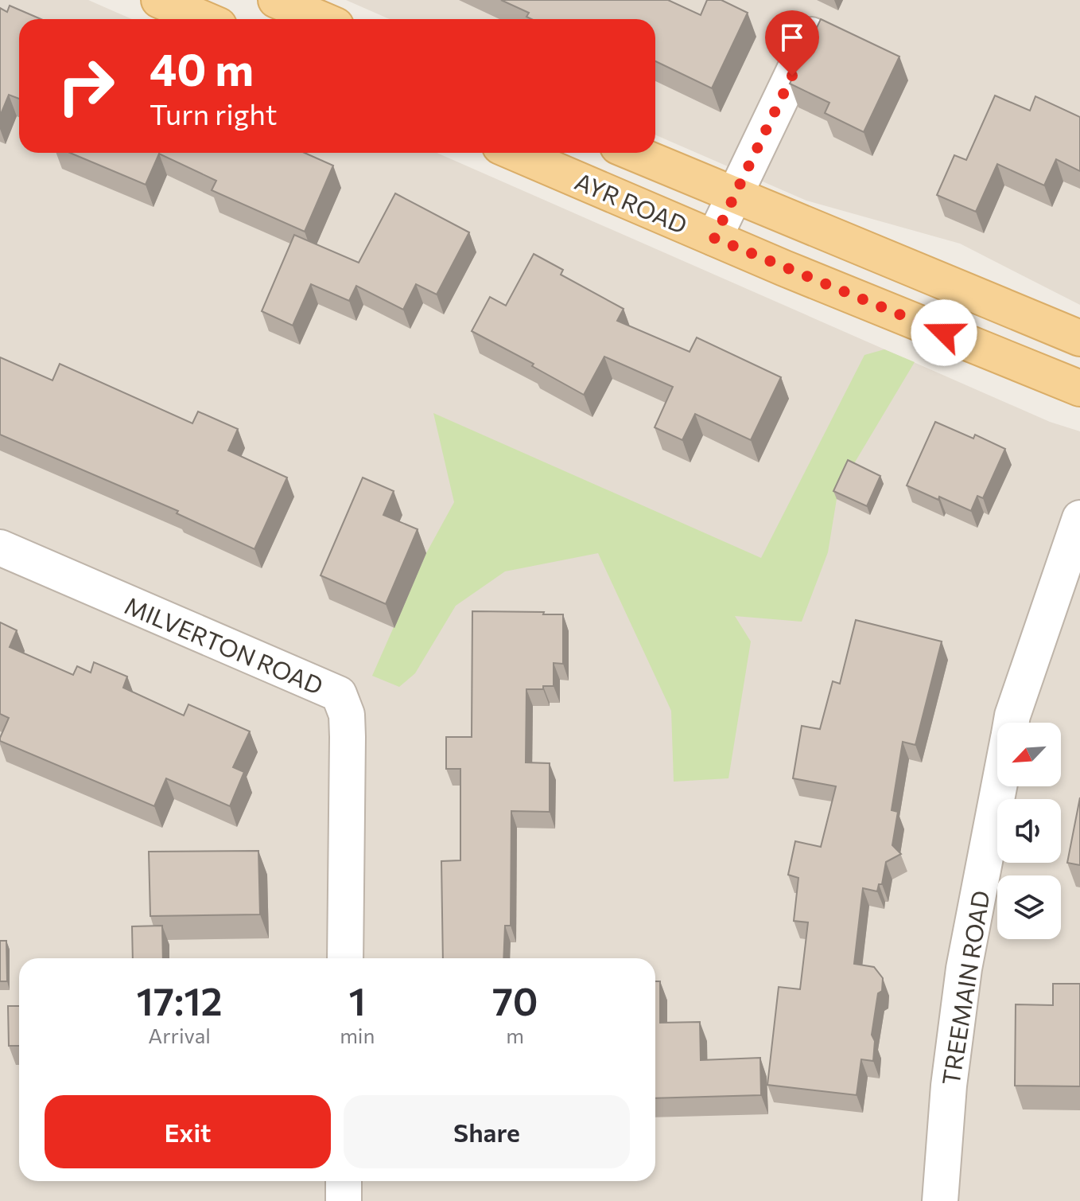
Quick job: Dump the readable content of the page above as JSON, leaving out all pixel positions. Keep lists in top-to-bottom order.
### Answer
{
  "streets": {
    "main road": ["AYR ROAD"],
    "street": ["MILVERTON ROAD", "TREEMAIN ROAD"]
  },
  "north": "bottom left",
  "page": {
    "turn": ["40 m", "Turn right"],
    "eta": [
      "17:12",
      "Arrival",
      "1",
      "min",
      "70",
      "m"
    ],
    "buttons": ["Exit", "Share"]
  }
}
